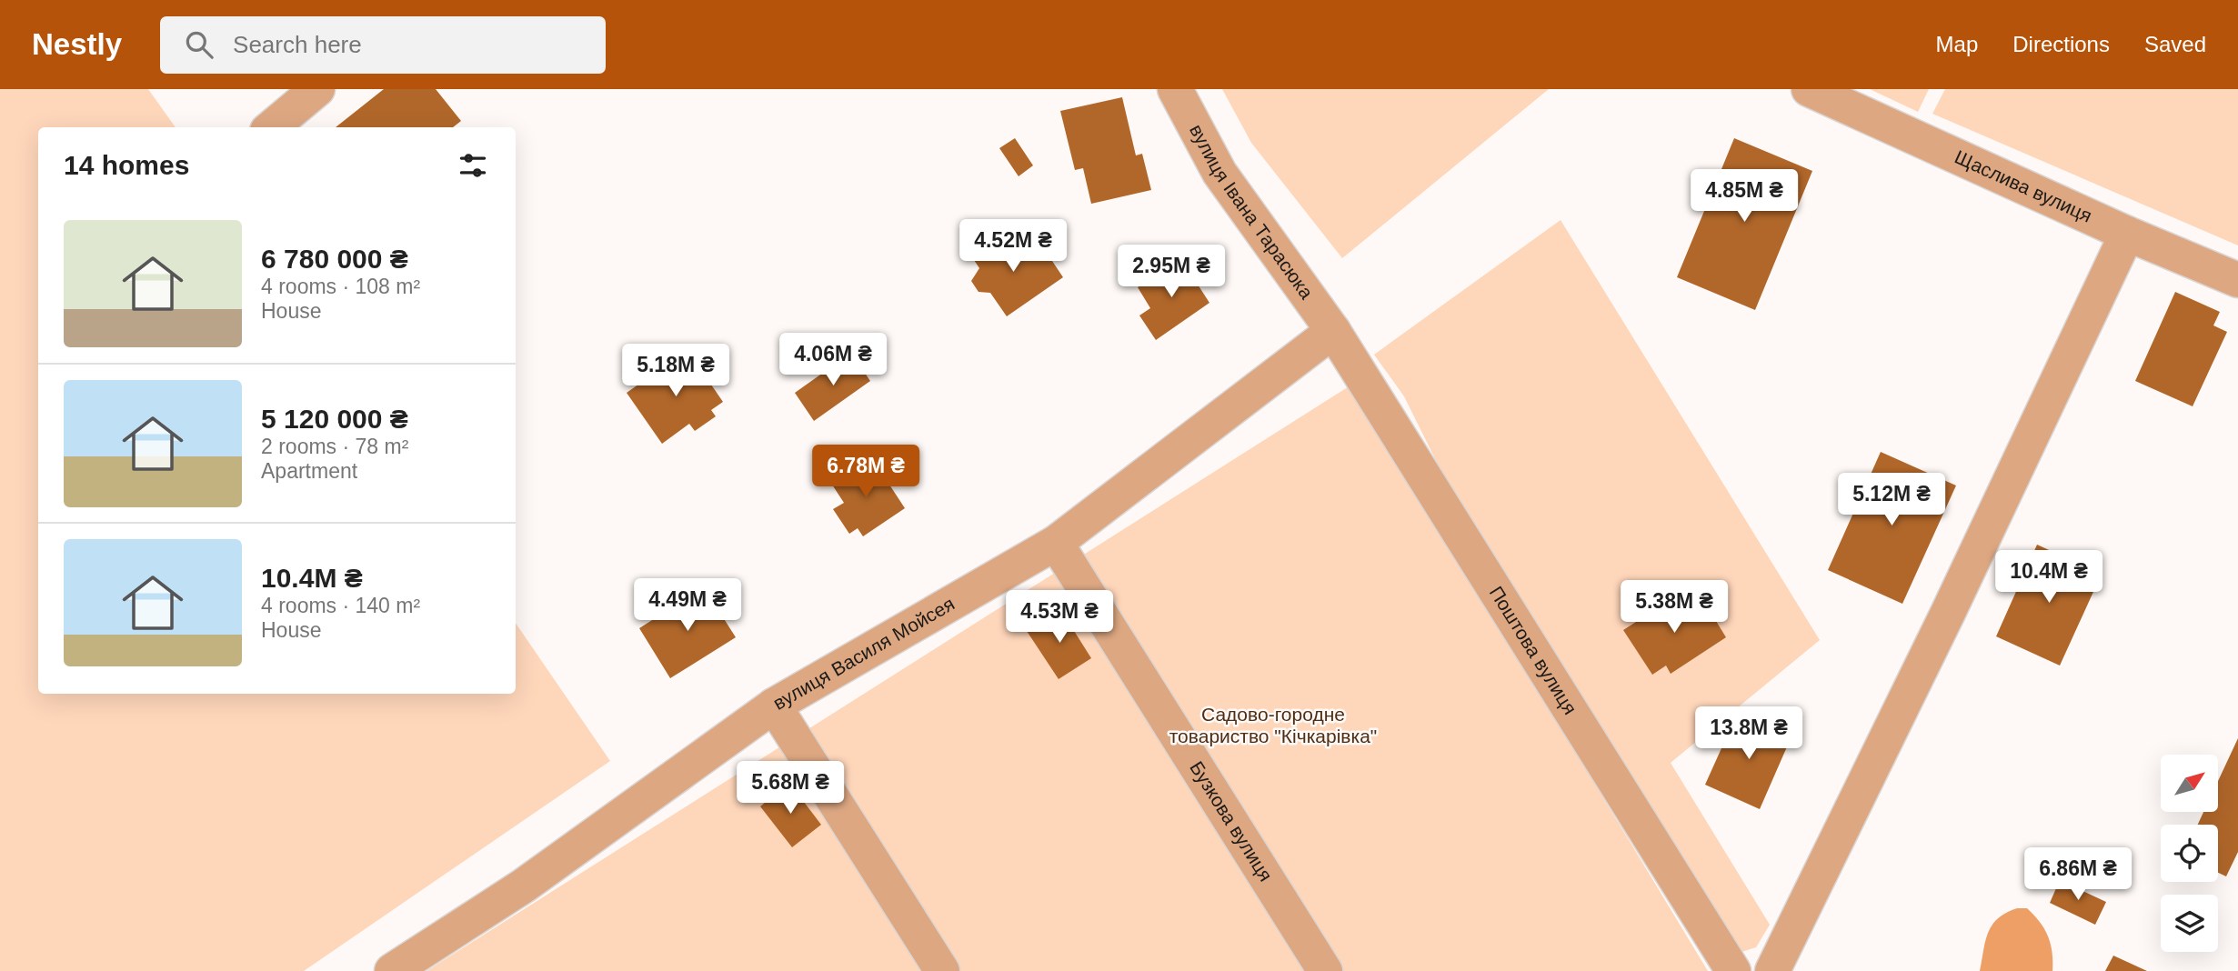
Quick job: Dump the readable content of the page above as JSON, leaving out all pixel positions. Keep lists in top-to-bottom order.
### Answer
{
  "streets": {
    "street": [
      "Щаслива вулиця",
      "вулиця Івана Тарасюка",
      "Поштова вулиця",
      "вулиця Василя Мойсея",
      "Бузкова вулиця"
    ]
  },
  "crossings": [
    ["вулиця Івана Тарасюка", "Поштова вулиця"],
    ["вулиця Івана Тарасюка", "вулиця Василя Мойсея"],
    ["Поштова вулиця", "вулиця Василя Мойсея"],
    ["вулиця Василя Мойсея", "Бузкова вулиця"]
  ],
  "parks": ["Садово-городне товариство \"Кічкарівка\""],
  "north": "top right",
  "page": {
    "header": "Nestly",
    "search": "Search here",
    "nav": ["Map", "Directions", "Saved"],
    "heading": "14 homes",
    "price": [
      "4.85M ₴",
      "4.52M ₴",
      "2.95M ₴",
      "4.06M ₴",
      "5.18M ₴",
      "6.78M ₴",
      "5.12M ₴",
      "10.4M ₴",
      "4.49M ₴",
      "5.38M ₴",
      "4.53M ₴",
      "13.8M ₴",
      "5.68M ₴",
      "6.86M ₴"
    ],
    "list": [
      {
        "name": "6 780 000 ₴",
        "note": "4 rooms · 108 m² · House"
      },
      {
        "name": "5 120 000 ₴",
        "note": "2 rooms · 78 m² · Apartment"
      },
      {
        "name": "10.4M ₴",
        "note": "4 rooms · 140 m² · House"
      }
    ]
  }
}
